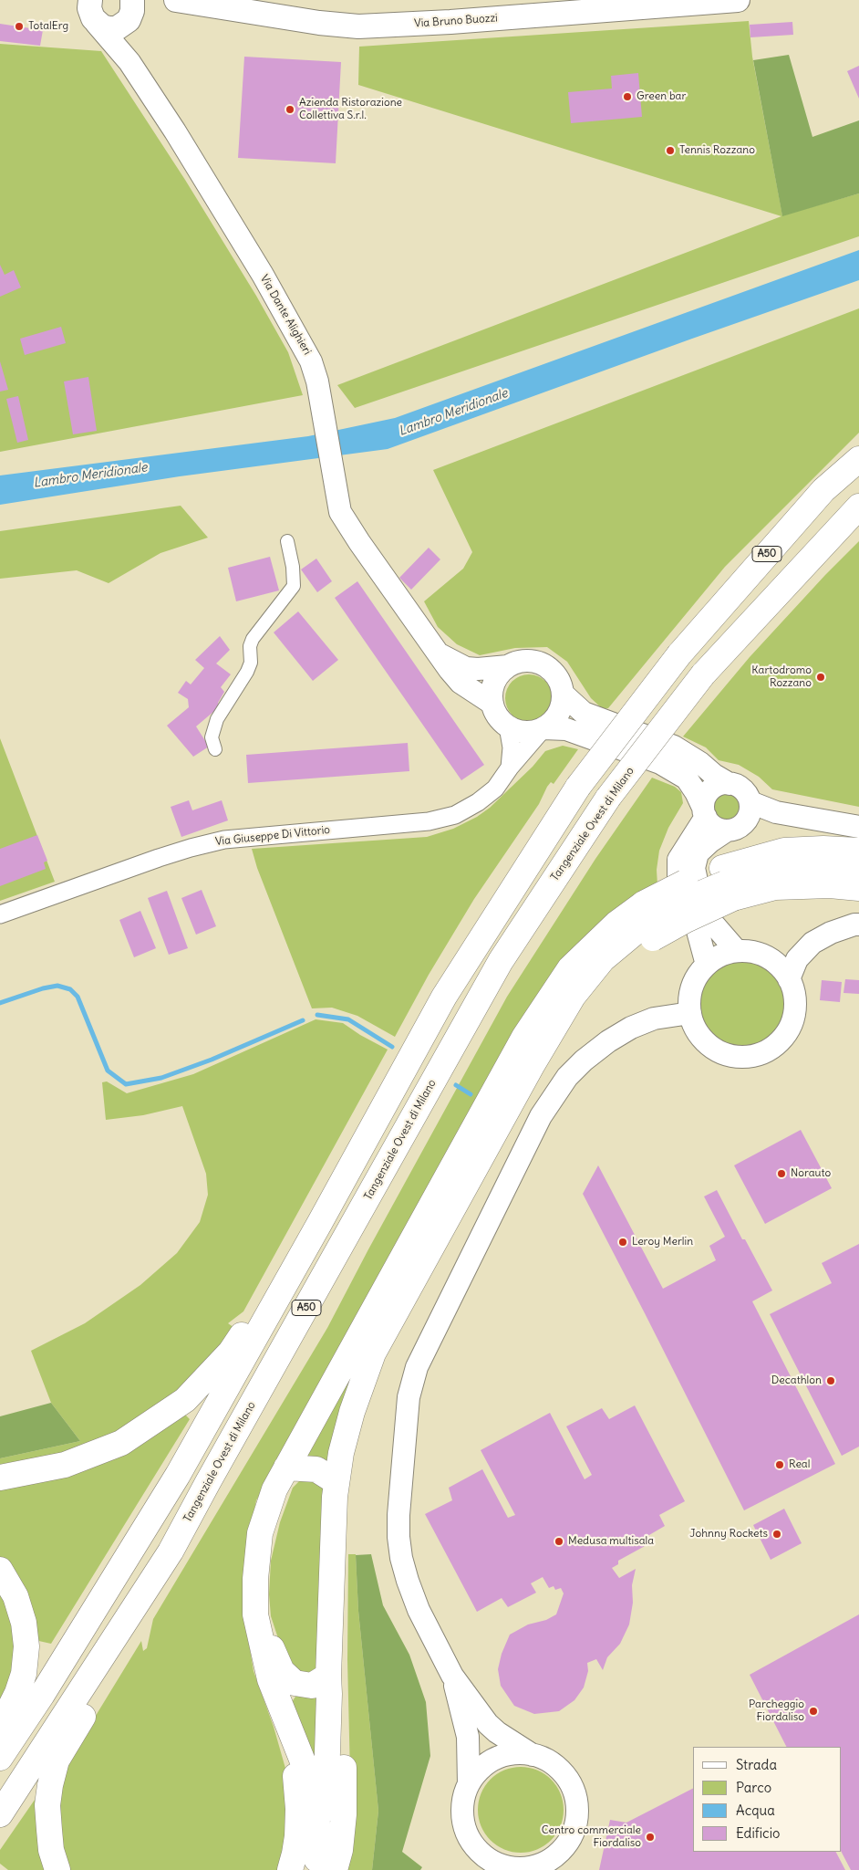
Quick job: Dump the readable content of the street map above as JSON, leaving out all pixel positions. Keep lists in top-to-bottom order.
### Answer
{
  "streets": {
    "highway": ["A50", "Tangenziale Ovest di Milano"],
    "main road": ["Via Bruno Buozzi"],
    "street": ["Via Dante Alighieri", "Via Giuseppe Di Vittorio"]
  },
  "crossings": [
    ["Via Dante Alighieri", "Via Giuseppe Di Vittorio"]
  ],
  "water": ["Lambro Meridionale"],
  "places": [
    "TotalErg",
    "Green bar",
    "Azienda Ristorazione Collettiva S.r.l.",
    "Tennis Rozzano",
    "Kartodromo Rozzano",
    "Norauto",
    "Leroy Merlin",
    "Decathlon",
    "Real",
    "Johnny Rockets",
    "Medusa multisala",
    "Parcheggio Fiordaliso",
    "Centro commerciale Fiordaliso"
  ],
  "legend": [
    "Strada",
    "Parco",
    "Acqua",
    "Edificio"
  ]
}
